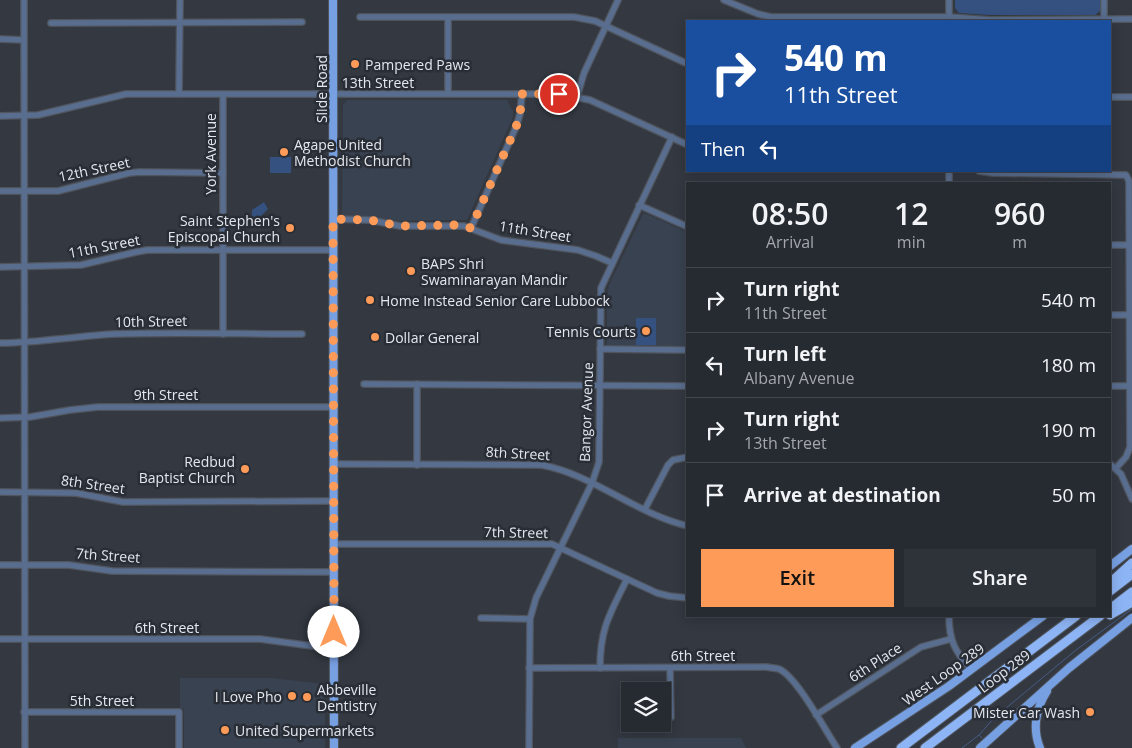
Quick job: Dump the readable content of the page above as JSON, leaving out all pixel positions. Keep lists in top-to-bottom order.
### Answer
{
  "streets": {
    "highway": ["Loop 289"],
    "main road": ["Slide Road", "West Loop 289"],
    "street": [
      "13th Street",
      "York Avenue",
      "12th Street",
      "11th Street",
      "10th Street",
      "9th Street",
      "Bangor Avenue",
      "8th Street",
      "7th Street",
      "6th Street",
      "6th Place",
      "5th Street"
    ]
  },
  "crossings": [
    ["13th Street", "Slide Road"],
    ["13th Street", "York Avenue"],
    ["13th Street", "Bangor Avenue"],
    ["Slide Road", "11th Street"],
    ["Slide Road", "9th Street"],
    ["Slide Road", "8th Street"],
    ["Slide Road", "7th Street"],
    ["Slide Road", "6th Street"],
    ["York Avenue", "12th Street"],
    ["York Avenue", "11th Street"],
    ["York Avenue", "10th Street"],
    ["11th Street", "Bangor Avenue"],
    ["Bangor Avenue", "8th Street"],
    ["Bangor Avenue", "7th Street"],
    ["Bangor Avenue", "6th Street"],
    ["6th Street", "6th Place"]
  ],
  "places": [
    "Pampered Paws",
    "Agape United Methodist Church",
    "Saint Stephen's Episcopal Church",
    "BAPS Shri Swaminarayan Mandir",
    "Home Instead Senior Care Lubbock",
    "Tennis Courts",
    "Dollar General",
    "Redbud Baptist Church",
    "I Love Pho",
    "Abbeville Dentistry",
    "Mister Car Wash",
    "United Supermarkets"
  ],
  "page": {
    "turn": ["540 m", "11th Street"],
    "then": "Then",
    "eta": [
      "08:50",
      "Arrival",
      "12",
      "min",
      "960",
      "m"
    ],
    "list": [
      {
        "name": "Turn right",
        "note": "11th Street",
        "value": "540 m"
      },
      {
        "name": "Turn left",
        "note": "Albany Avenue",
        "value": "180 m"
      },
      {
        "name": "Turn right",
        "note": "13th Street",
        "value": "190 m"
      },
      {
        "name": "Arrive at destination",
        "value": "50 m"
      }
    ],
    "buttons": ["Exit", "Share"]
  }
}
